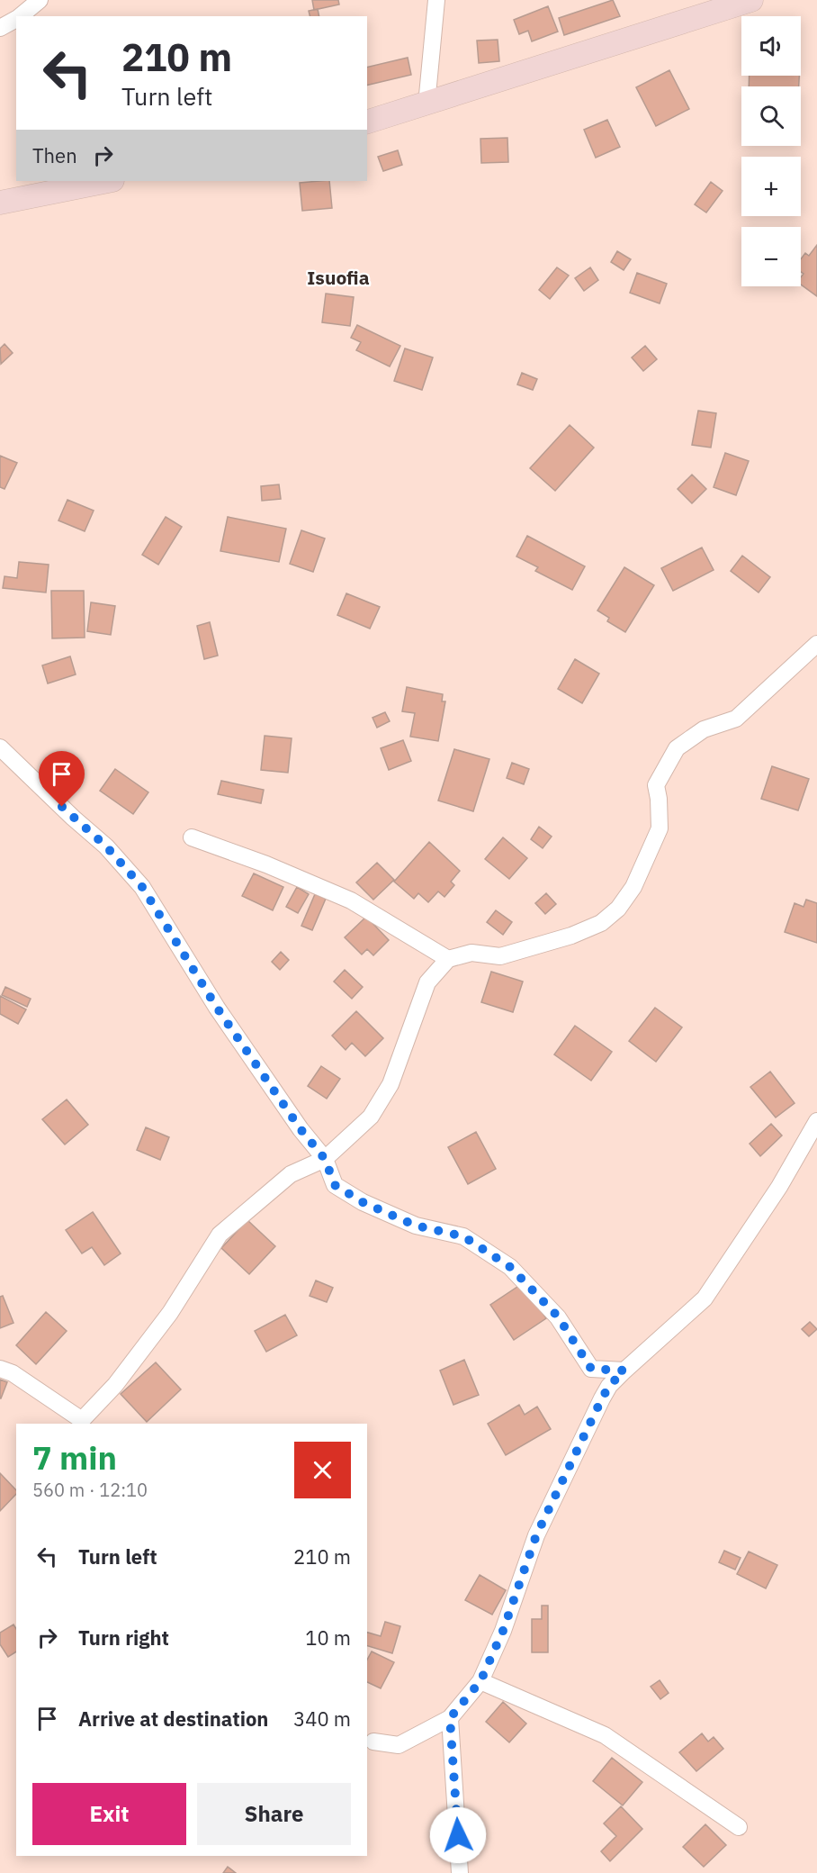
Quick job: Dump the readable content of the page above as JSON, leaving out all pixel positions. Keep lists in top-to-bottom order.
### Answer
{
  "districts": ["Isuofia"],
  "page": {
    "map_buttons": ["+", "−"],
    "turn": ["210 m", "Turn left"],
    "then": "Then",
    "heading": ["7 min", "560 m · 12:10"],
    "list": [
      {
        "name": "Turn left",
        "value": "210 m"
      },
      {
        "name": "Turn right",
        "value": "10 m"
      },
      {
        "name": "Arrive at destination",
        "value": "340 m"
      }
    ],
    "buttons": ["Exit", "Share"]
  }
}
